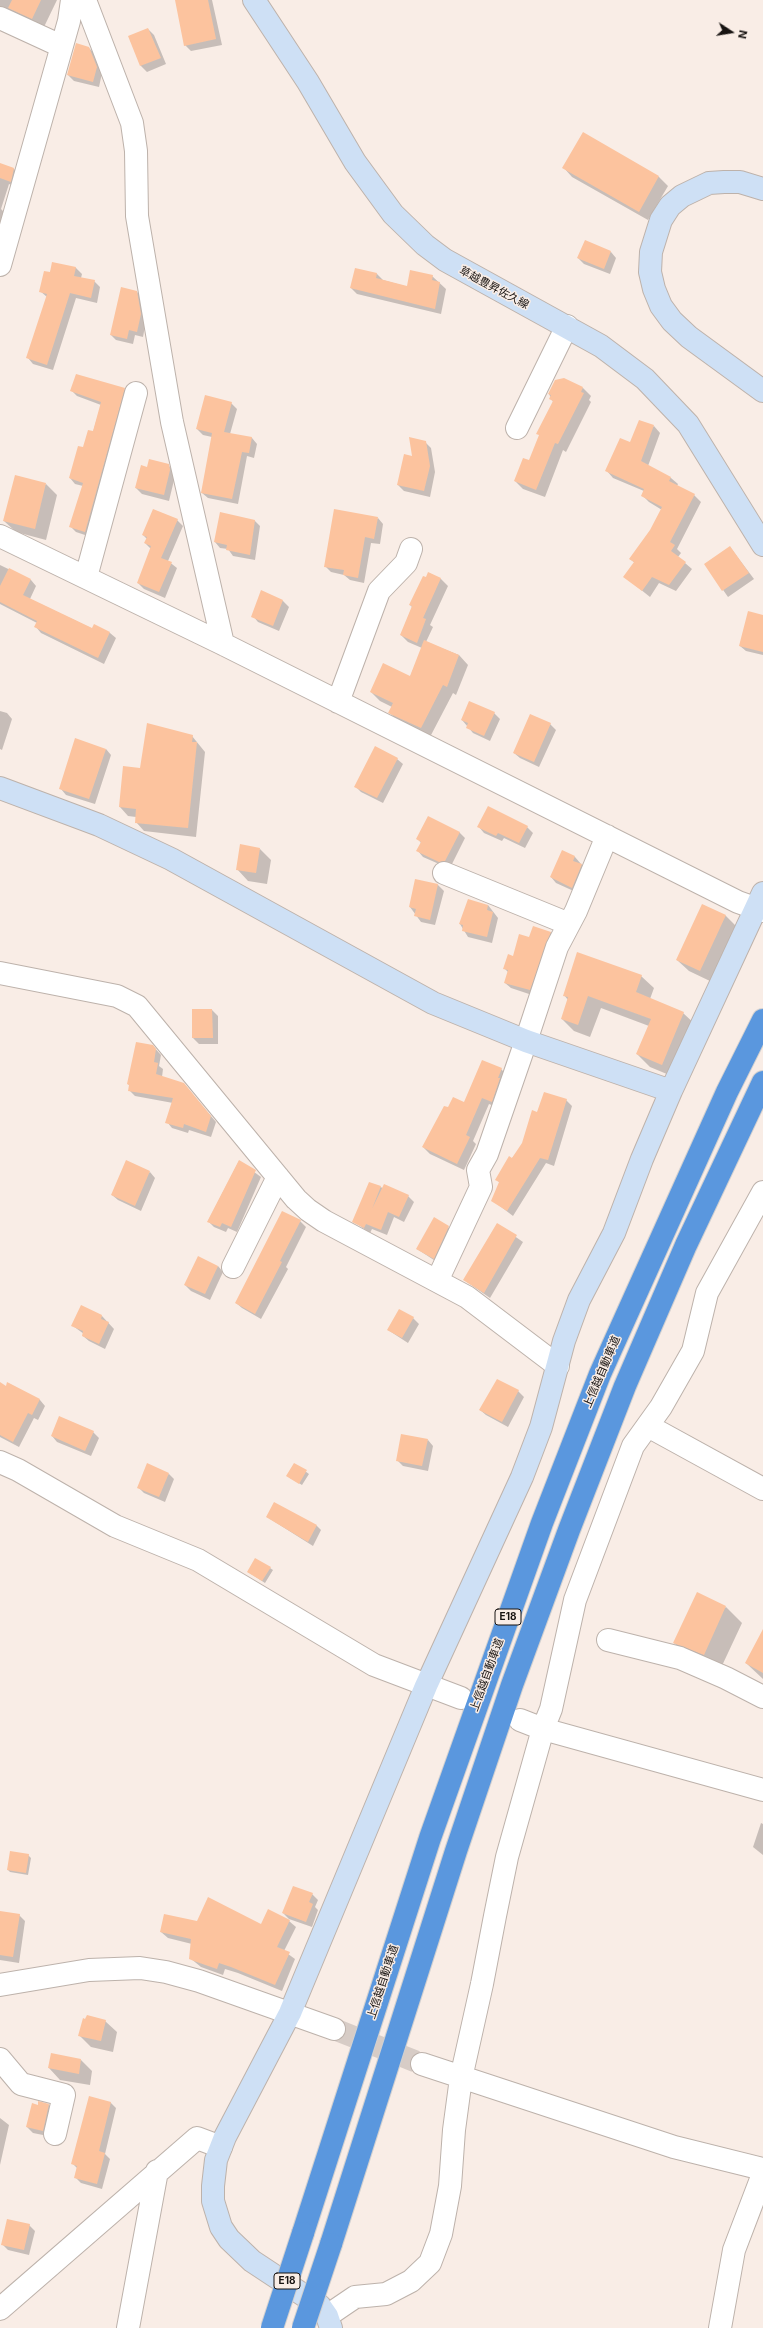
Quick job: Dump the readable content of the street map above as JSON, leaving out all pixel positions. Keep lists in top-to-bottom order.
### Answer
{
  "streets": {
    "highway": ["上信越自動車道", "E18"],
    "street": ["草越豊昇佐久線"]
  },
  "north": "right"
}
